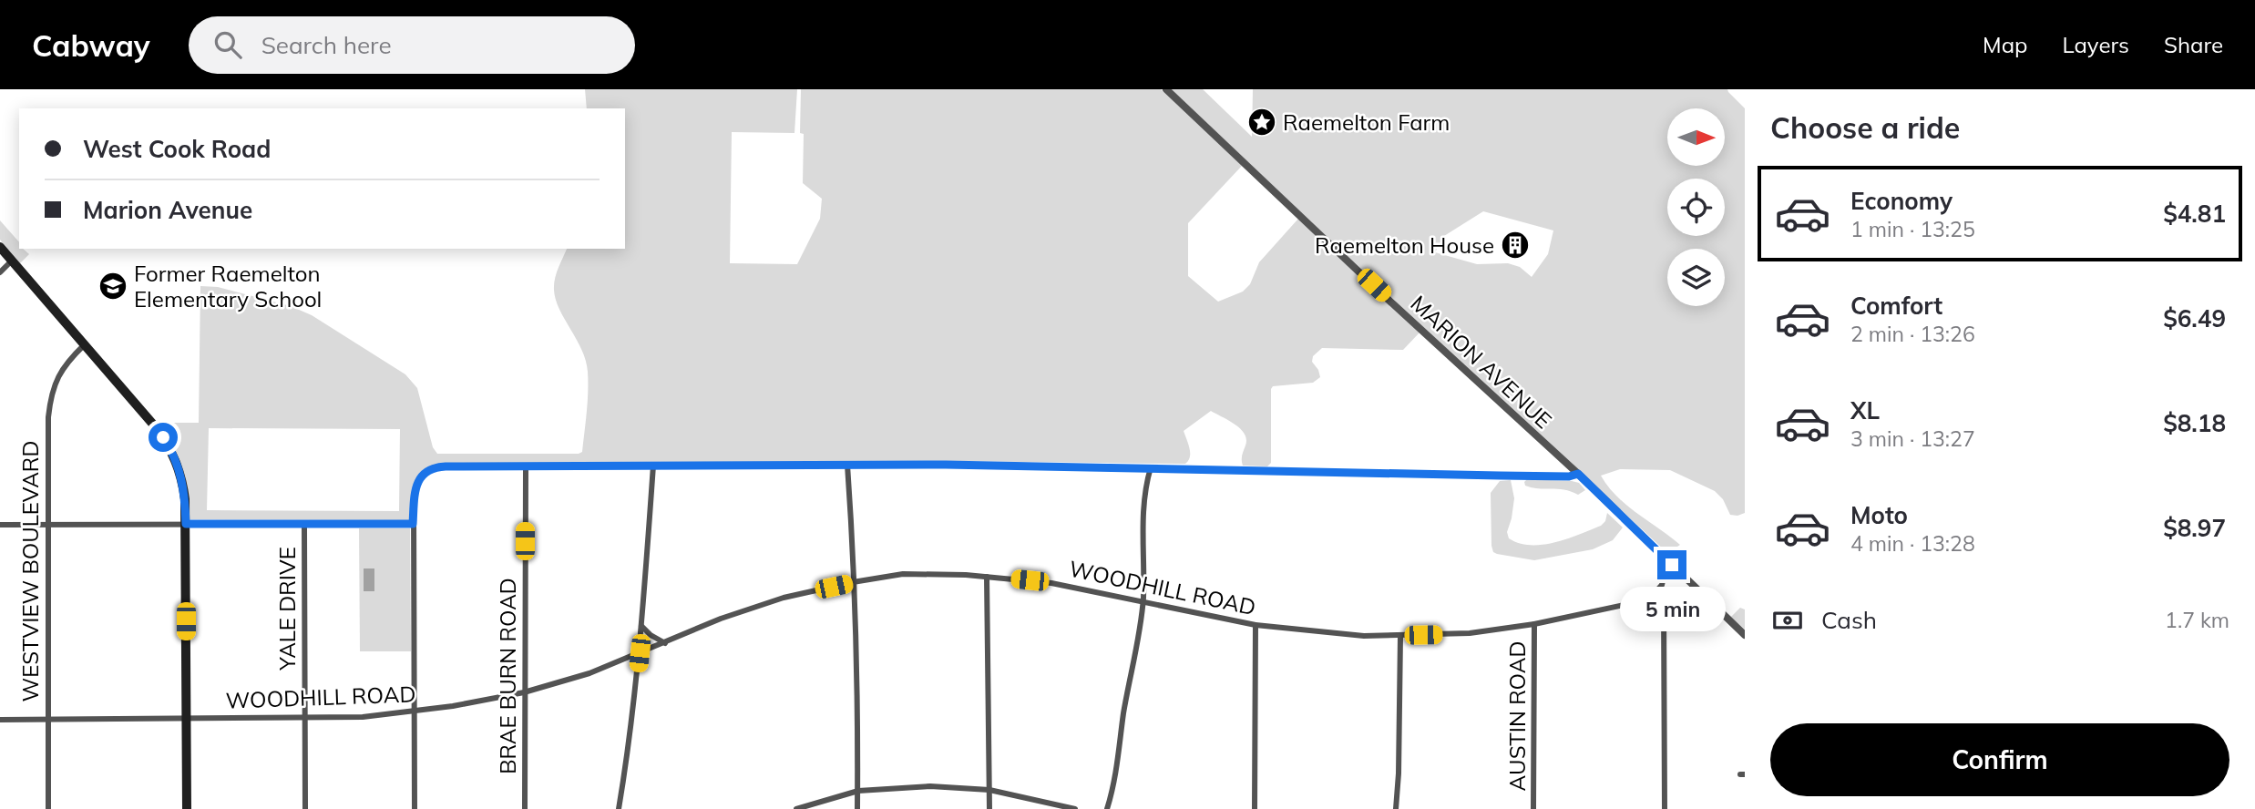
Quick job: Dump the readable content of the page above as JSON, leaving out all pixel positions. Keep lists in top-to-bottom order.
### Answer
{
  "streets": {
    "street": [
      "MARION AVENUE",
      "WESTVIEW BOULEVARD",
      "WOODHILL ROAD",
      "YALE DRIVE",
      "BRAE BURN ROAD",
      "AUSTIN ROAD"
    ]
  },
  "crossings": [
    ["MARION AVENUE", "WOODHILL ROAD"],
    ["WESTVIEW BOULEVARD", "WOODHILL ROAD"],
    ["WOODHILL ROAD", "YALE DRIVE"],
    ["WOODHILL ROAD", "BRAE BURN ROAD"],
    ["WOODHILL ROAD", "AUSTIN ROAD"]
  ],
  "places": {
    "place": ["Raemelton Farm"],
    "building": ["Raemelton House"],
    "school or university": ["Former Raemelton Elementary School"]
  },
  "north": "right",
  "page": {
    "header": "Cabway",
    "search": "Search here",
    "nav": ["Map", "Layers", "Share"],
    "heading": "Choose a ride",
    "banner": ["West Cook Road", "Marion Avenue"],
    "list": [
      {
        "name": "Economy",
        "note": "1 min · 13:25",
        "value": "$4.81"
      },
      {
        "name": "Comfort",
        "note": "2 min · 13:26",
        "value": "$6.49"
      },
      {
        "name": "XL",
        "note": "3 min · 13:27",
        "value": "$8.18"
      },
      {
        "name": "Moto",
        "note": "4 min · 13:28",
        "value": "$8.97"
      }
    ],
    "pay": ["Cash", "1.7 km"],
    "bubble": "5 min",
    "buttons": "Confirm"
  }
}
